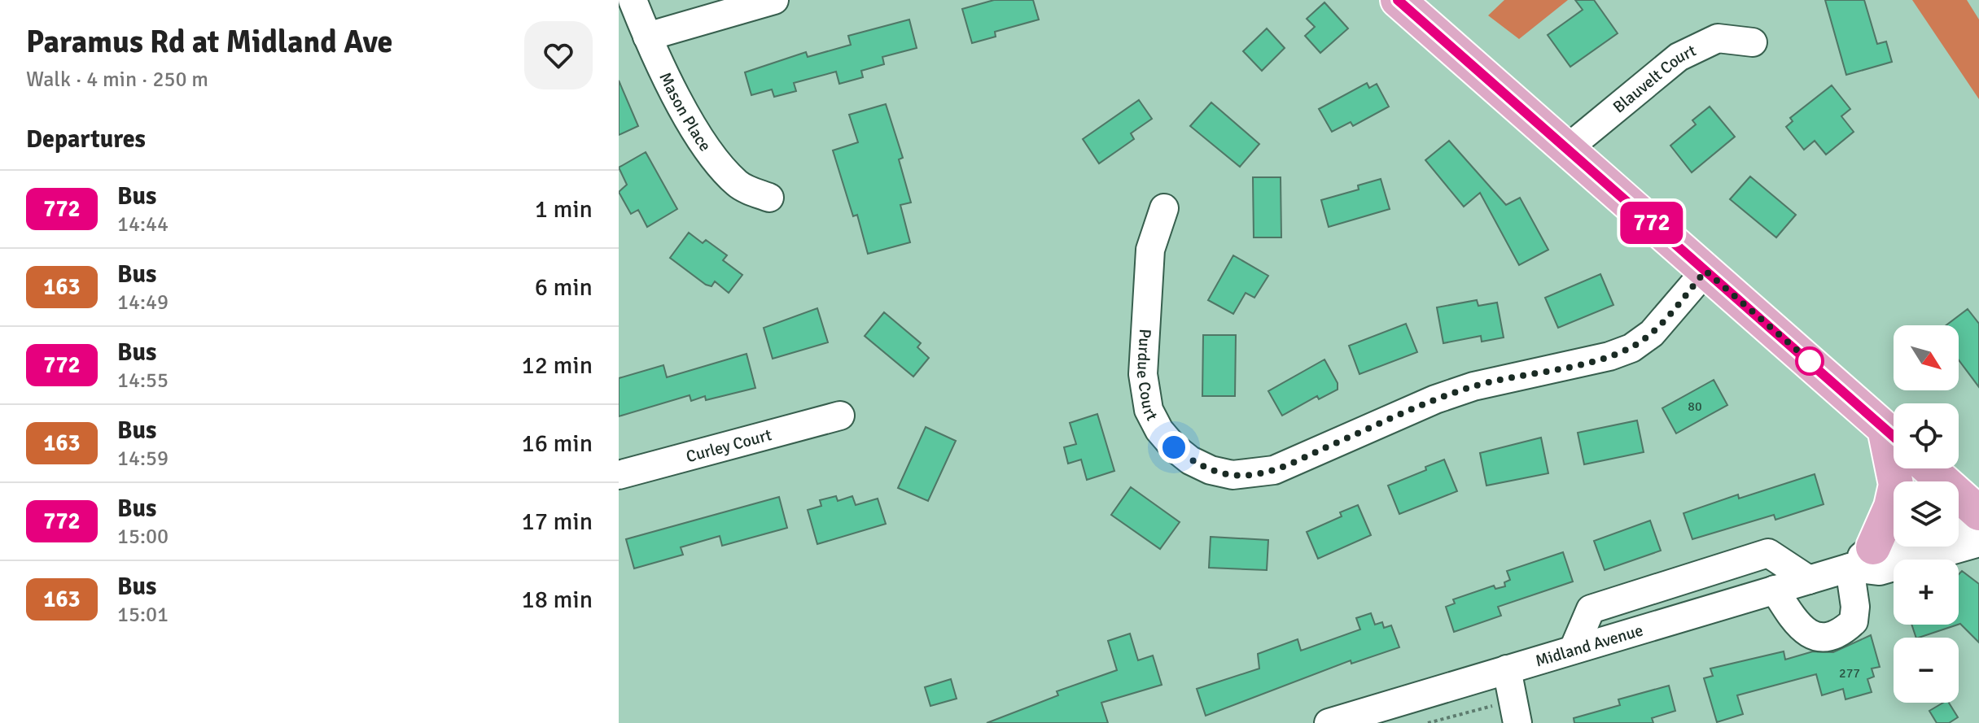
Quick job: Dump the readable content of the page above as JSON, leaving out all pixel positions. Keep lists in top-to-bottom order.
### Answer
{
  "streets": {
    "street": [
      "Blauvelt Court",
      "Mason Place",
      "Purdue Court",
      "Curley Court",
      "Midland Avenue"
    ]
  },
  "lines": ["bus line 772"],
  "house_numbers": ["80", "277"],
  "north": "bottom right",
  "page": {
    "heading": [
      ["Paramus Rd at Midland Ave", "Walk · 4 min · 250 m"],
      "Departures"
    ],
    "on_map": "772",
    "list": [
      {
        "mark": "772",
        "name": "Bus",
        "note": "14:44",
        "value": "1 min"
      },
      {
        "mark": "163",
        "name": "Bus",
        "note": "14:49",
        "value": "6 min"
      },
      {
        "mark": "772",
        "name": "Bus",
        "note": "14:55",
        "value": "12 min"
      },
      {
        "mark": "163",
        "name": "Bus",
        "note": "14:59",
        "value": "16 min"
      },
      {
        "mark": "772",
        "name": "Bus",
        "note": "15:00",
        "value": "17 min"
      },
      {
        "mark": "163",
        "name": "Bus",
        "note": "15:01",
        "value": "18 min"
      }
    ],
    "map_buttons": ["+", "−"]
  }
}
